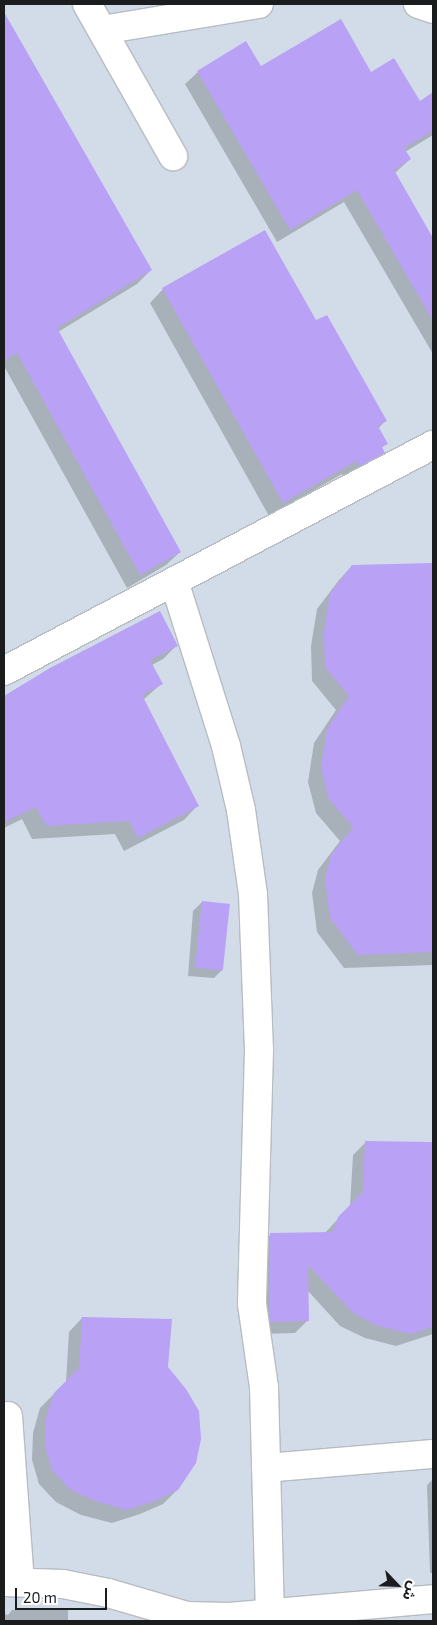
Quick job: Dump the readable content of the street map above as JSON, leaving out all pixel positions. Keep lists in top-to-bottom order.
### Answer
{
  "scale_bar": "20 m",
  "north": "bottom right"
}
